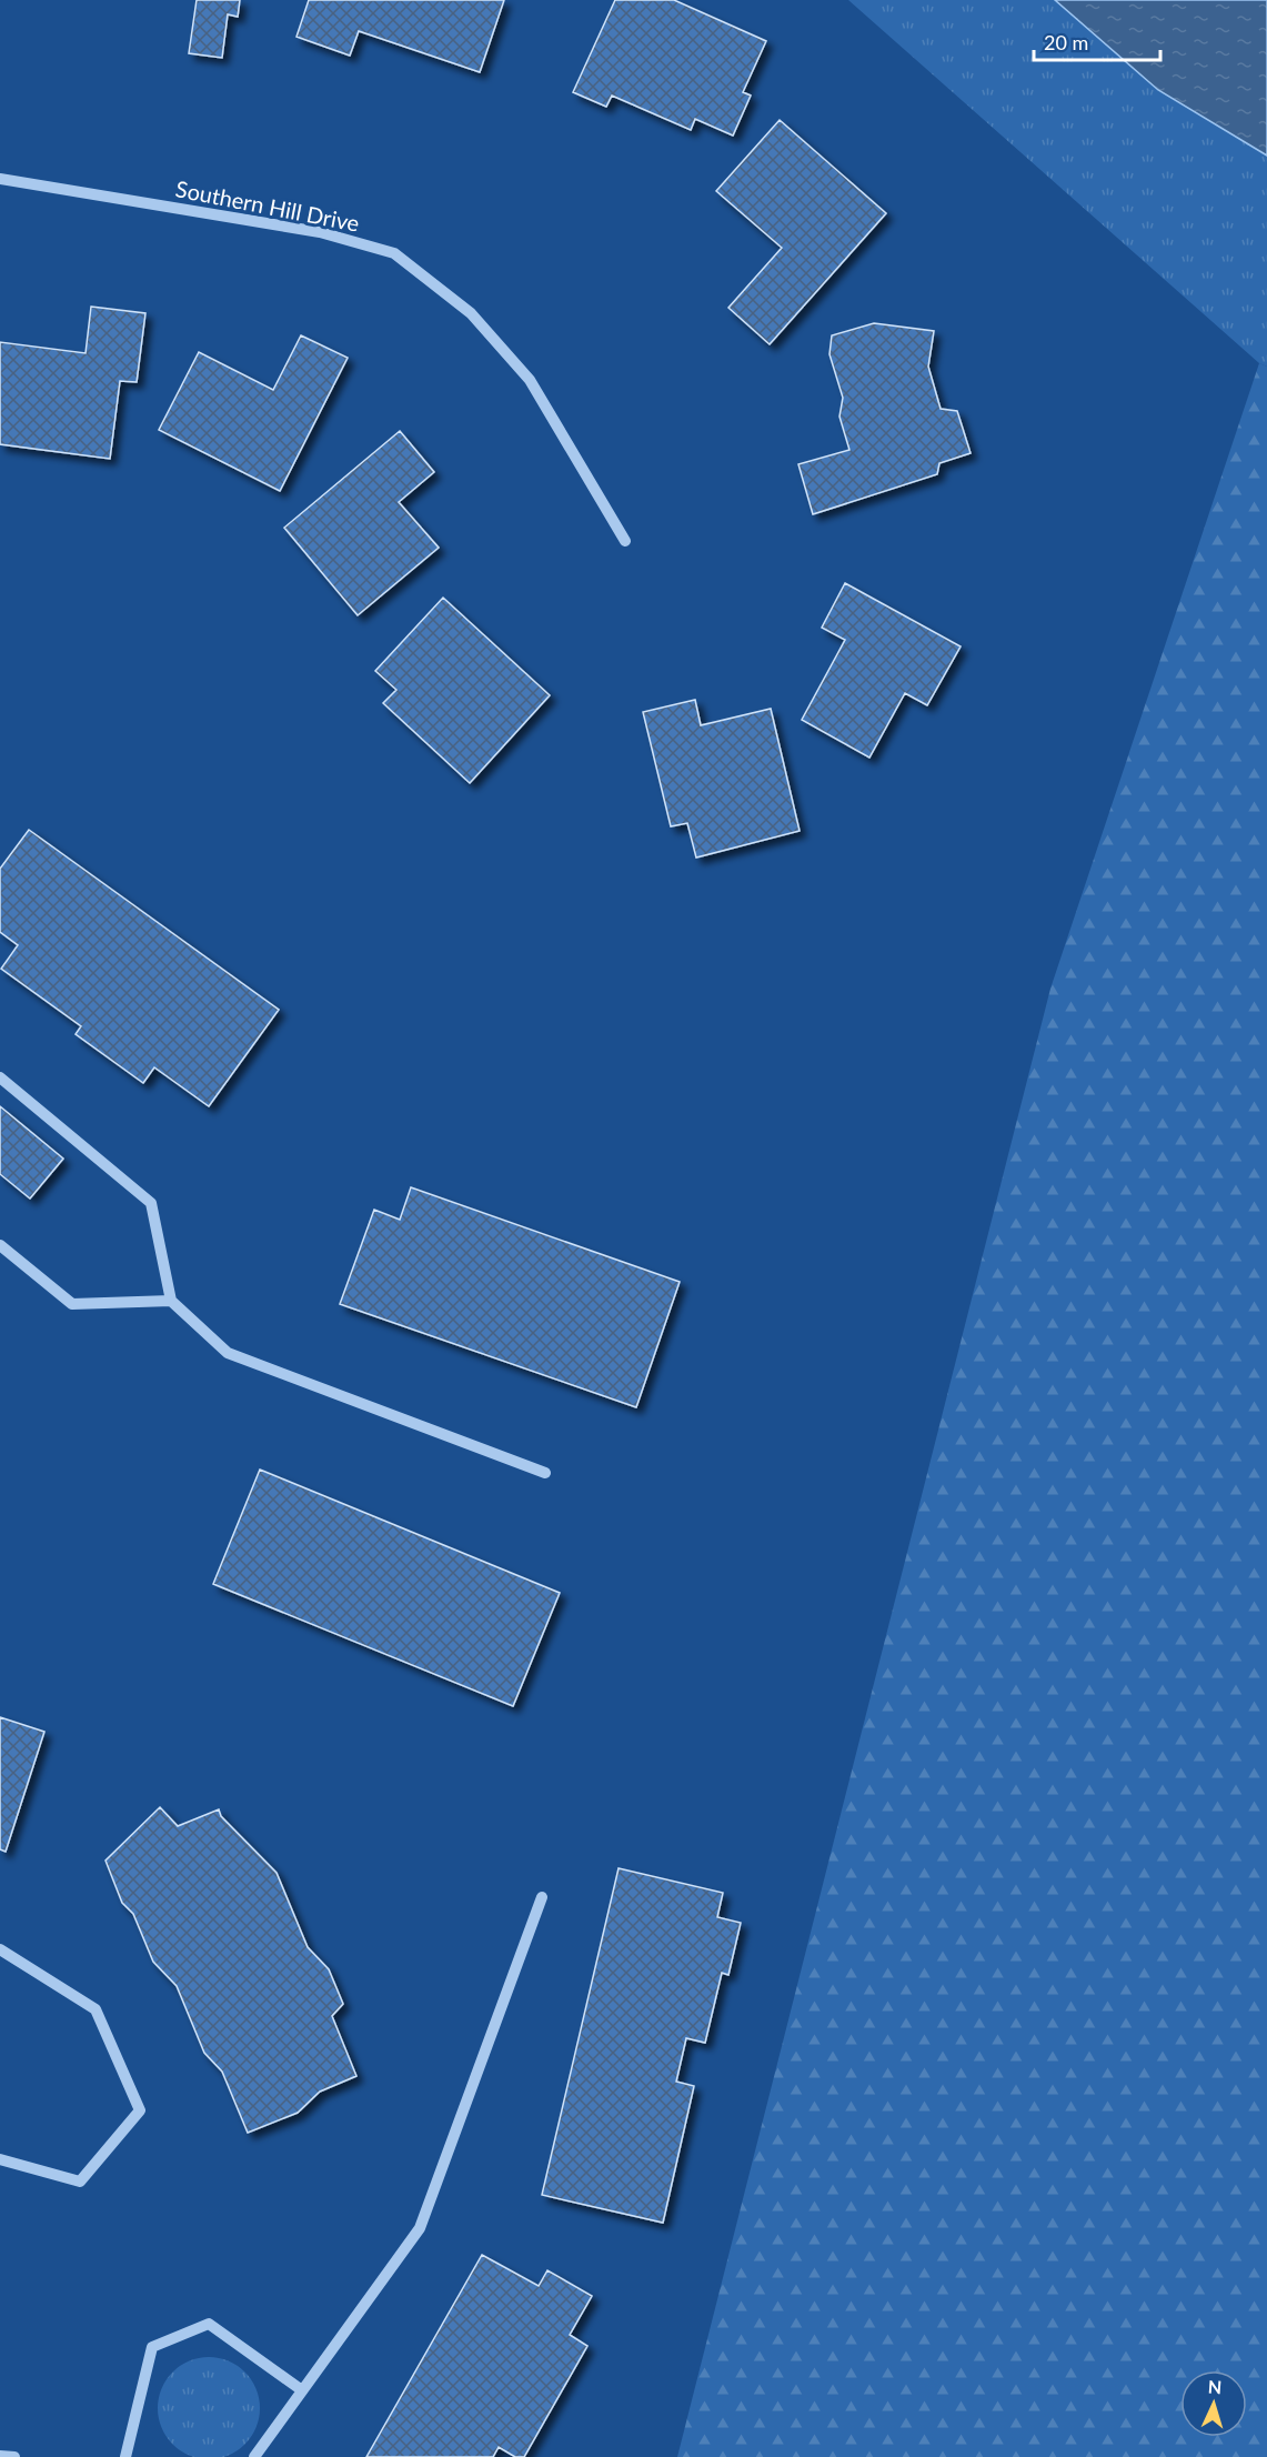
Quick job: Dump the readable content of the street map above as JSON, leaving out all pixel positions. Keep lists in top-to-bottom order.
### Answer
{
  "streets": {
    "street": ["Southern Hill Drive"]
  },
  "scale_bar": "20 m",
  "north": "top"
}
